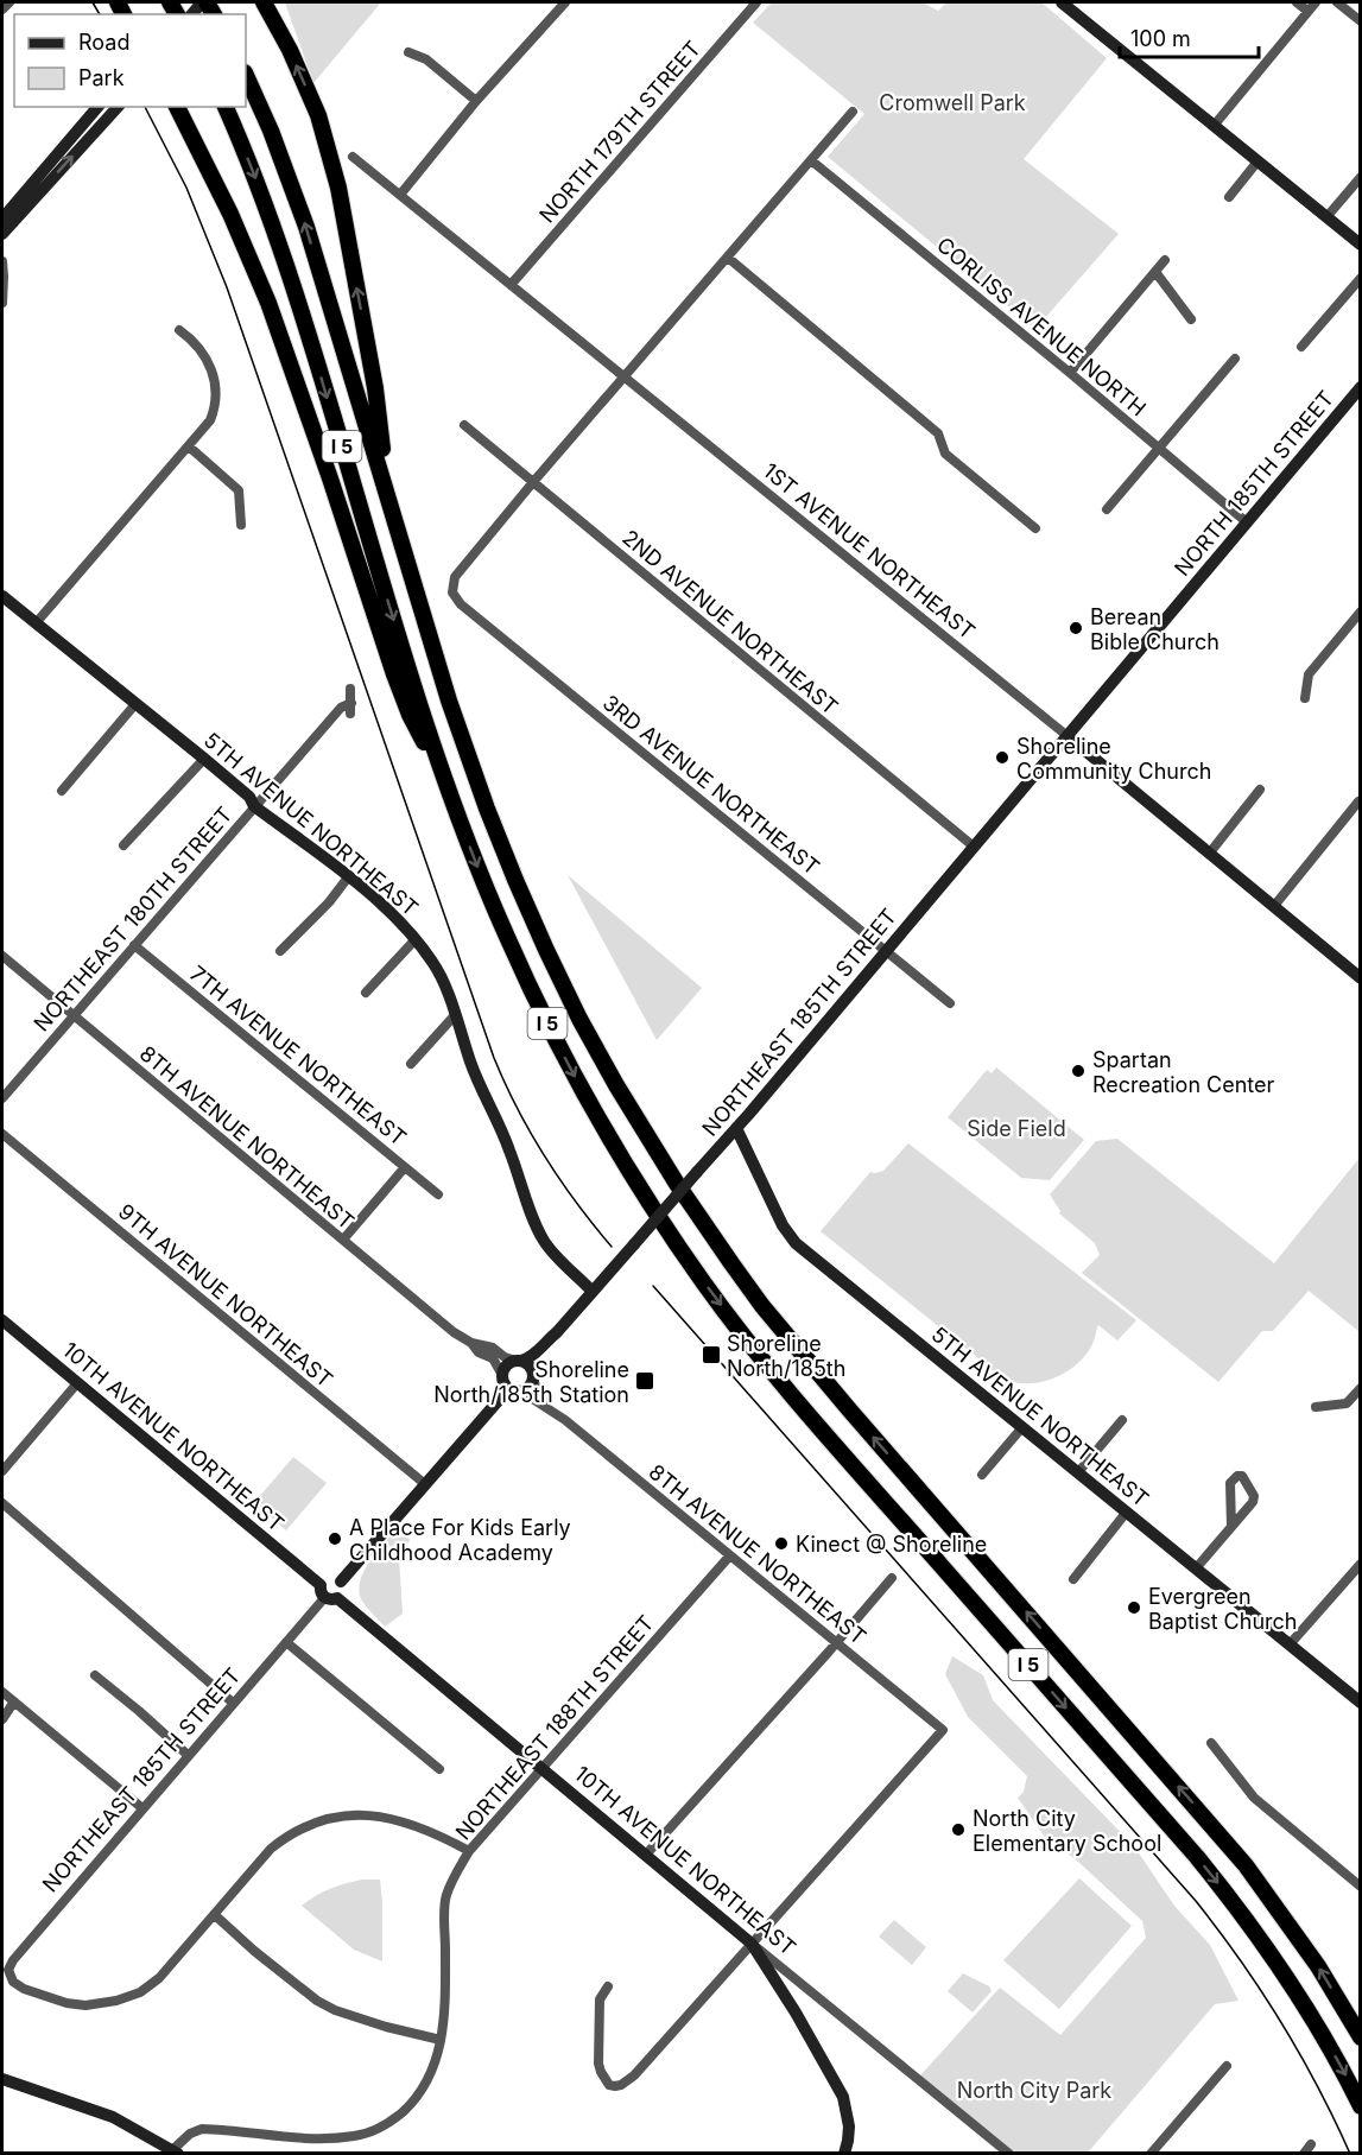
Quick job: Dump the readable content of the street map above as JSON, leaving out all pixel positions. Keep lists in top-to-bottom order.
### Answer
{
  "streets": {
    "highway": ["I 5"],
    "main road": [
      "NORTH 185TH STREET",
      "1ST AVENUE NORTHEAST",
      "5TH AVENUE NORTHEAST",
      "NORTHEAST 185TH STREET",
      "10TH AVENUE NORTHEAST"
    ],
    "street": [
      "NORTH 179TH STREET",
      "CORLISS AVENUE NORTH",
      "2ND AVENUE NORTHEAST",
      "3RD AVENUE NORTHEAST",
      "NORTHEAST 180TH STREET",
      "7TH AVENUE NORTHEAST",
      "8TH AVENUE NORTHEAST",
      "9TH AVENUE NORTHEAST",
      "NORTHEAST 188TH STREET"
    ]
  },
  "crossings": [
    ["NORTH 179TH STREET", "1ST AVENUE NORTHEAST"],
    ["CORLISS AVENUE NORTH", "NORTH 185TH STREET"],
    ["NORTH 185TH STREET", "1ST AVENUE NORTHEAST"],
    ["NORTH 185TH STREET", "NORTHEAST 185TH STREET"],
    ["1ST AVENUE NORTHEAST", "NORTHEAST 185TH STREET"],
    ["2ND AVENUE NORTHEAST", "3RD AVENUE NORTHEAST"],
    ["2ND AVENUE NORTHEAST", "NORTHEAST 185TH STREET"],
    ["3RD AVENUE NORTHEAST", "NORTHEAST 185TH STREET"],
    ["5TH AVENUE NORTHEAST", "NORTHEAST 180TH STREET"],
    ["5TH AVENUE NORTHEAST", "NORTHEAST 185TH STREET"],
    ["NORTHEAST 180TH STREET", "7TH AVENUE NORTHEAST"],
    ["NORTHEAST 180TH STREET", "8TH AVENUE NORTHEAST"],
    ["NORTHEAST 185TH STREET", "8TH AVENUE NORTHEAST"],
    ["NORTHEAST 185TH STREET", "10TH AVENUE NORTHEAST"],
    ["8TH AVENUE NORTHEAST", "10TH AVENUE NORTHEAST"],
    ["8TH AVENUE NORTHEAST", "NORTHEAST 188TH STREET"],
    ["10TH AVENUE NORTHEAST", "NORTHEAST 188TH STREET"]
  ],
  "parks": ["Cromwell Park", "Side Field", "North City Park"],
  "places": {
    "other": [
      "Berean Bible Church",
      "Shoreline Community Church",
      "Spartan Recreation Center",
      "A Place For Kids Early Childhood Academy",
      "Kinect @ Shoreline",
      "Evergreen Baptist Church",
      "North City Elementary School"
    ],
    "transit": ["Shoreline North/185th", "Shoreline North/185th Station"]
  },
  "legend": ["Road", "Park"],
  "scale_bar": "100 m"
}
